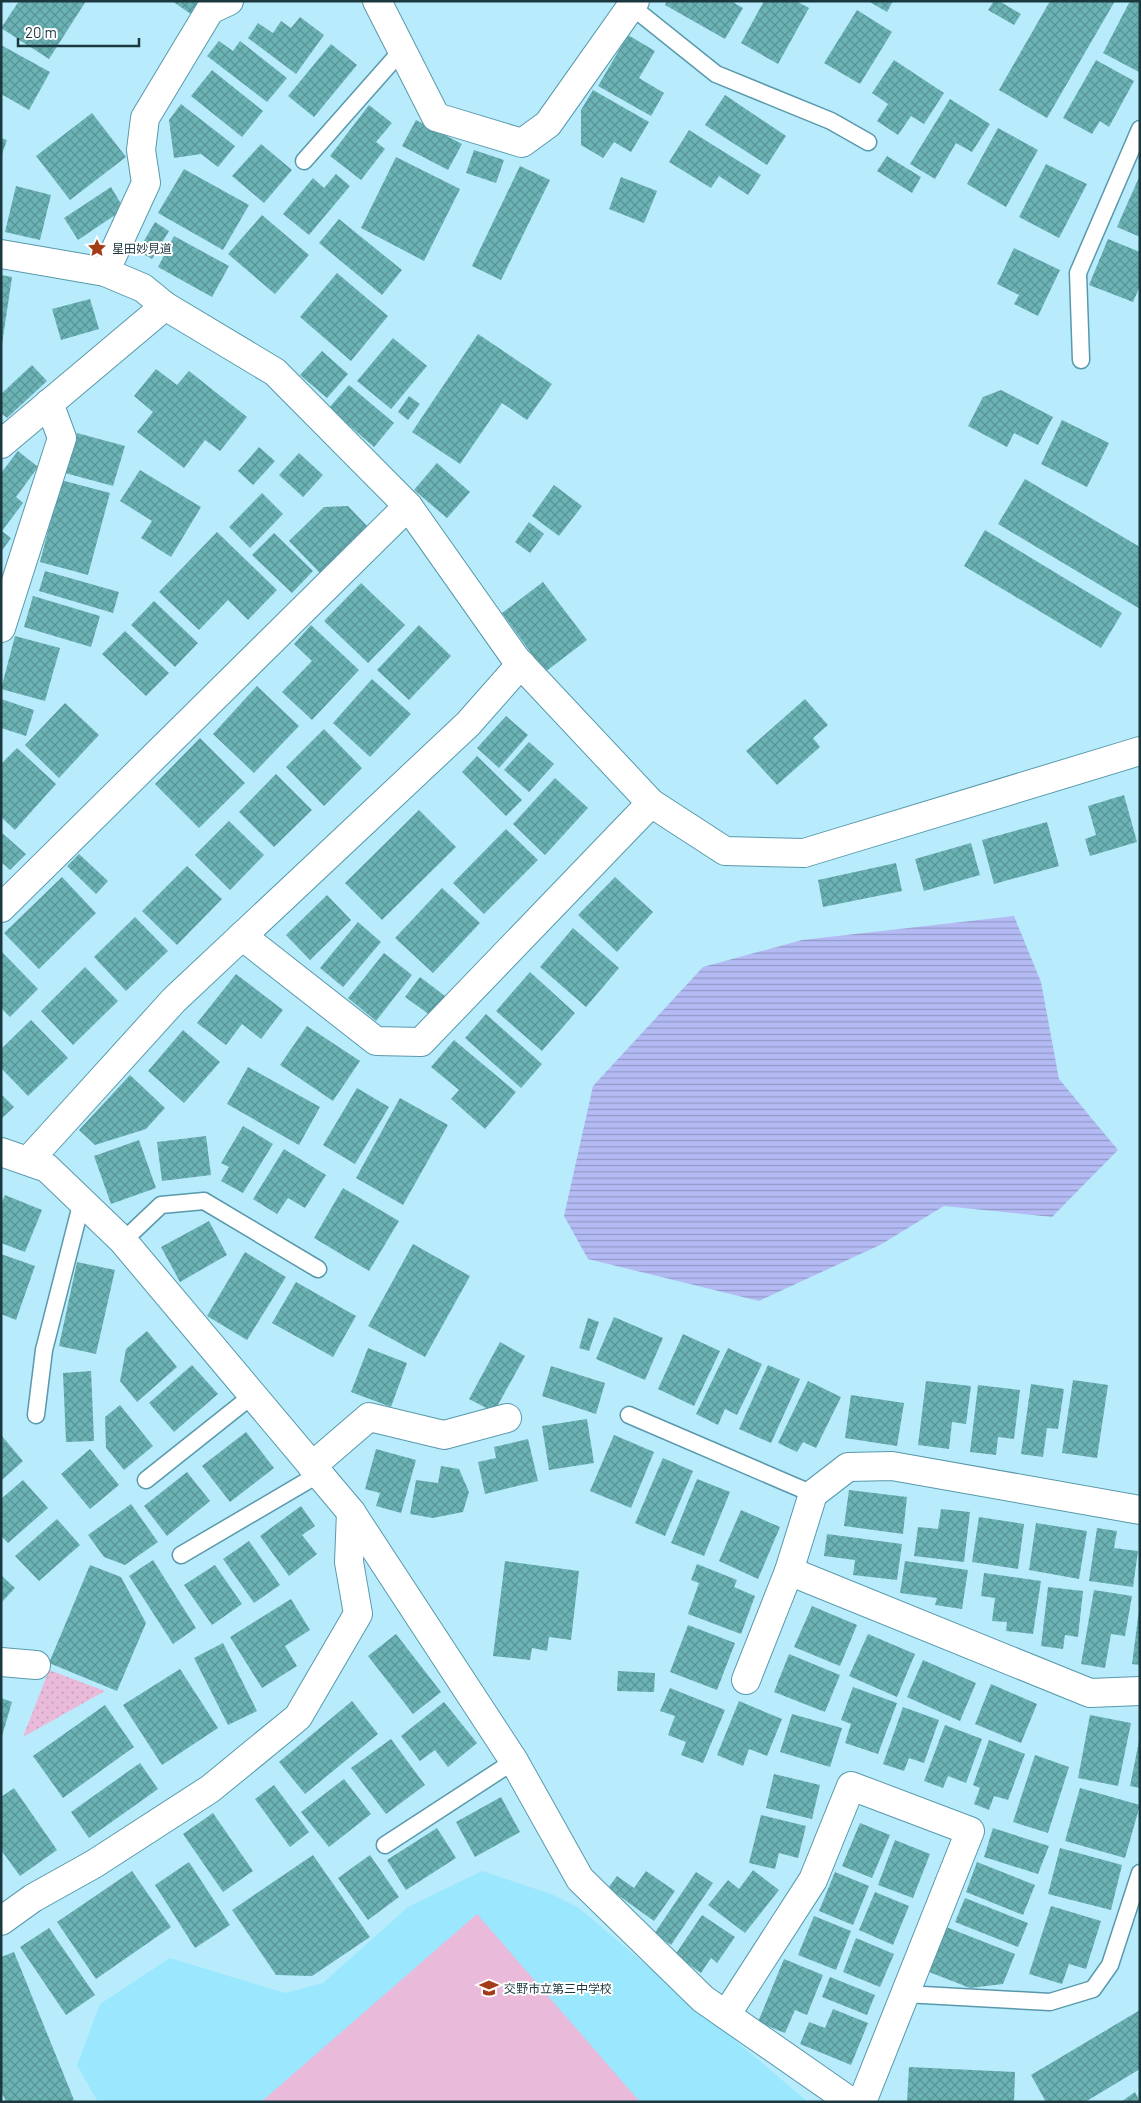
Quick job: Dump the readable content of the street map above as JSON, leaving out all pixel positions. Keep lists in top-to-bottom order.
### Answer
{
  "places": {
    "place": ["星田妙見道"],
    "school or university": ["交野市立第三中学校"]
  },
  "scale_bar": "20 m"
}
